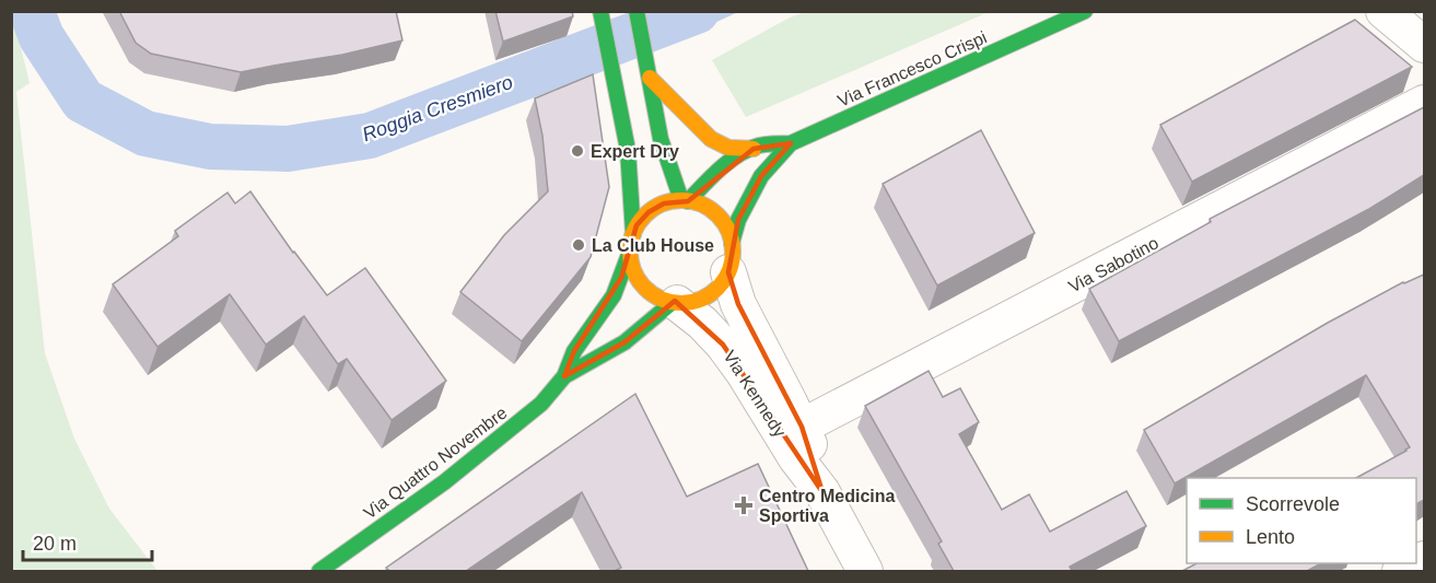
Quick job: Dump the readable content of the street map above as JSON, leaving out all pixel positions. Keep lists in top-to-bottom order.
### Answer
{
  "streets": {
    "street": [
      "Via Francesco Crispi",
      "Via Sabotino",
      "Via Kennedy",
      "Via Quattro Novembre"
    ]
  },
  "crossings": [
    ["Via Sabotino", "Via Kennedy"],
    ["Via Kennedy", "Via Quattro Novembre"]
  ],
  "water": ["Roggia Cresmiero"],
  "places": {
    "other": ["Expert Dry", "La Club House"],
    "health": ["Centro Medicina Sportiva"]
  },
  "legend": ["Scorrevole", "Lento"],
  "scale_bar": "20 m"
}
